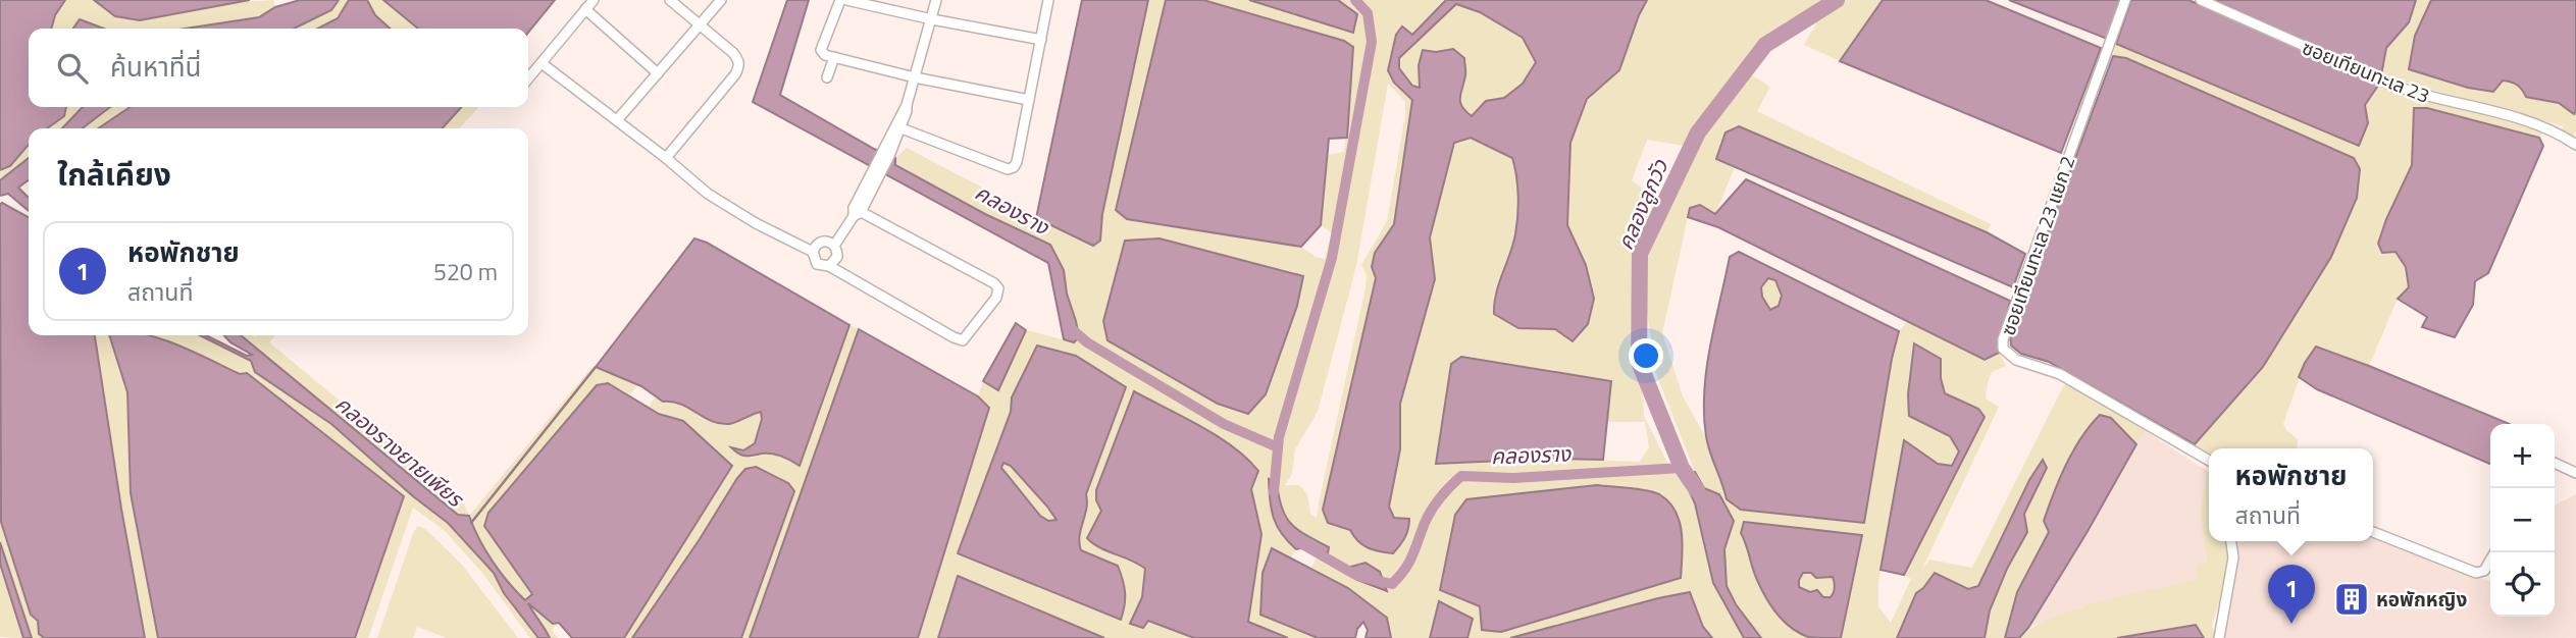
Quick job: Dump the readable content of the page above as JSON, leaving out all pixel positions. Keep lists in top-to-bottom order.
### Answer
{
  "streets": {
    "street": ["ซอยเทียนทะเล 23", "ซอยเทียนทะเล 23 แยก 2"]
  },
  "water": ["คลองลูกวัว", "คลองราง", "คลองรางยายเพียร"],
  "places": {
    "building": ["หอพักหญิง"]
  },
  "page": {
    "search": "ค้นหาที่นี่",
    "heading": "ใกล้เคียง",
    "list": [
      {
        "mark": "1",
        "name": "หอพักชาย",
        "note": "สถานที่",
        "value": "520 m"
      }
    ],
    "map_buttons": ["+", "−"],
    "popup": ["หอพักชาย", "สถานที่"],
    "pins": "1"
  }
}
